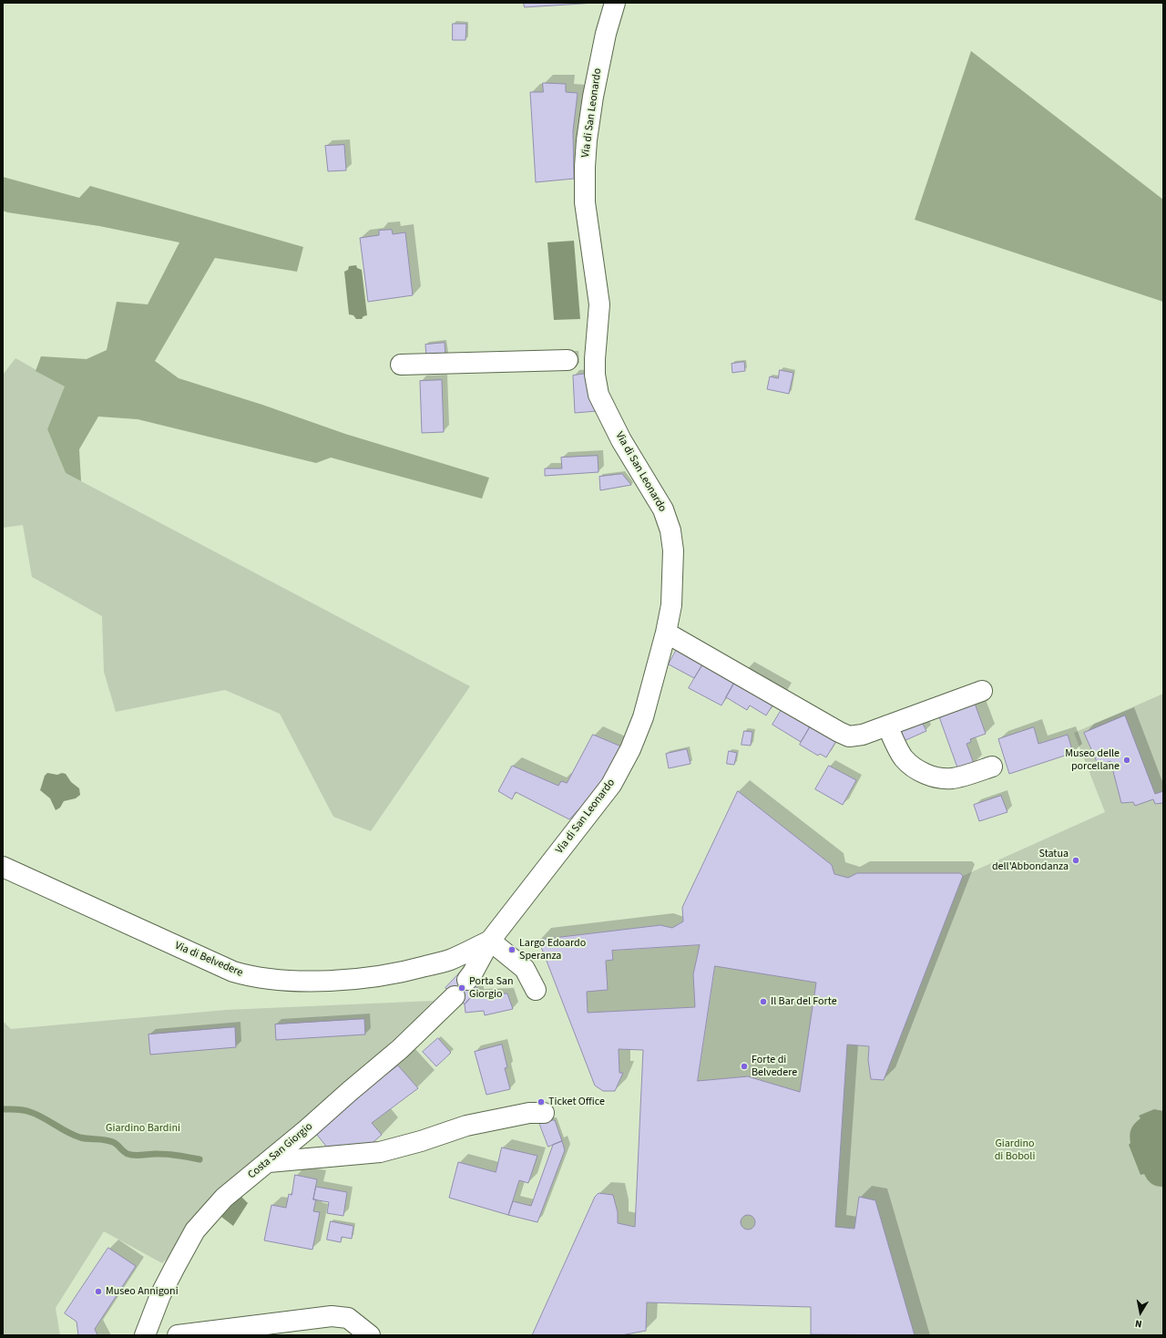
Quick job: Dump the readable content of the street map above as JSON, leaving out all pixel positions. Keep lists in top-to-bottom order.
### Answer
{
  "streets": {
    "street": ["Via di San Leonardo", "Via di Belvedere", "Costa San Giorgio"]
  },
  "crossings": [
    ["Via di San Leonardo", "Via di Belvedere"]
  ],
  "parks": ["Giardino Bardini", "Giardino di Boboli"],
  "places": [
    "Museo delle porcellane",
    "Statua dell'Abbondanza",
    "Largo Edoardo Speranza",
    "Porta San Giorgio",
    "Il Bar del Forte",
    "Forte di Belvedere",
    "Ticket Office",
    "Museo Annigoni"
  ],
  "north": "bottom"
}
